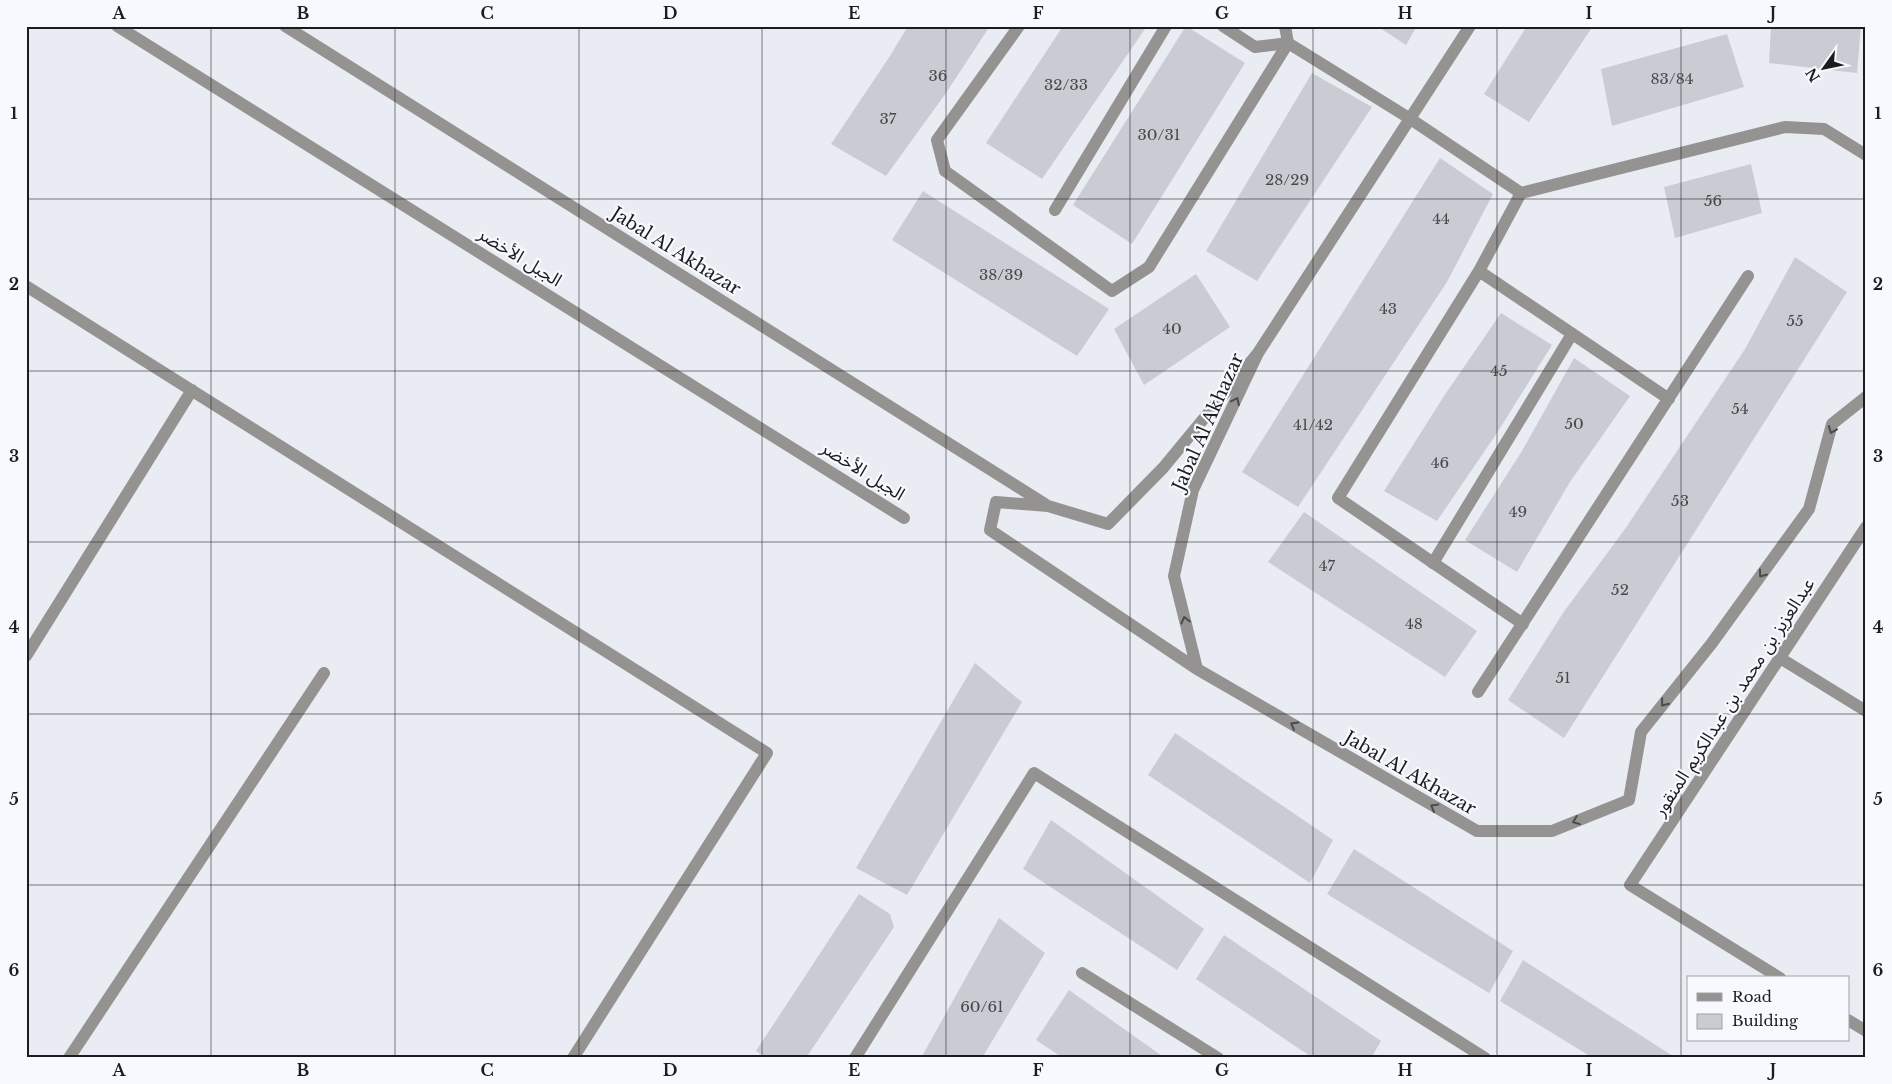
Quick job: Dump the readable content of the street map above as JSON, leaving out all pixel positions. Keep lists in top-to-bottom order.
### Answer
{
  "streets": {
    "street": ["Jabal Al Akhazar", "الجبل الأخضر", "عبدالعزيز بن محمد بن عبدالكريم المنقور"]
  },
  "crossings": [
    ["Jabal Al Akhazar", "عبدالعزيز بن محمد بن عبدالكريم المنقور"]
  ],
  "one_way": ["عبدالعزيز بن محمد بن عبدالكريم المنقور"],
  "house_numbers": [
    "36",
    "83/84",
    "32/33",
    "37",
    "30/31",
    "28/29",
    "56",
    "44",
    "38/39",
    "43",
    "55",
    "40",
    "45",
    "54",
    "50",
    "41/42",
    "46",
    "53",
    "49",
    "47",
    "52",
    "48",
    "51",
    "60/61"
  ],
  "legend": ["Road", "Building"],
  "north": "bottom left",
  "grid": {
    "columns": [
      "A",
      "B",
      "C",
      "D",
      "E",
      "F",
      "G",
      "H",
      "I",
      "J"
    ],
    "rows": [
      "1",
      "2",
      "3",
      "4",
      "5",
      "6"
    ]
  }
}
